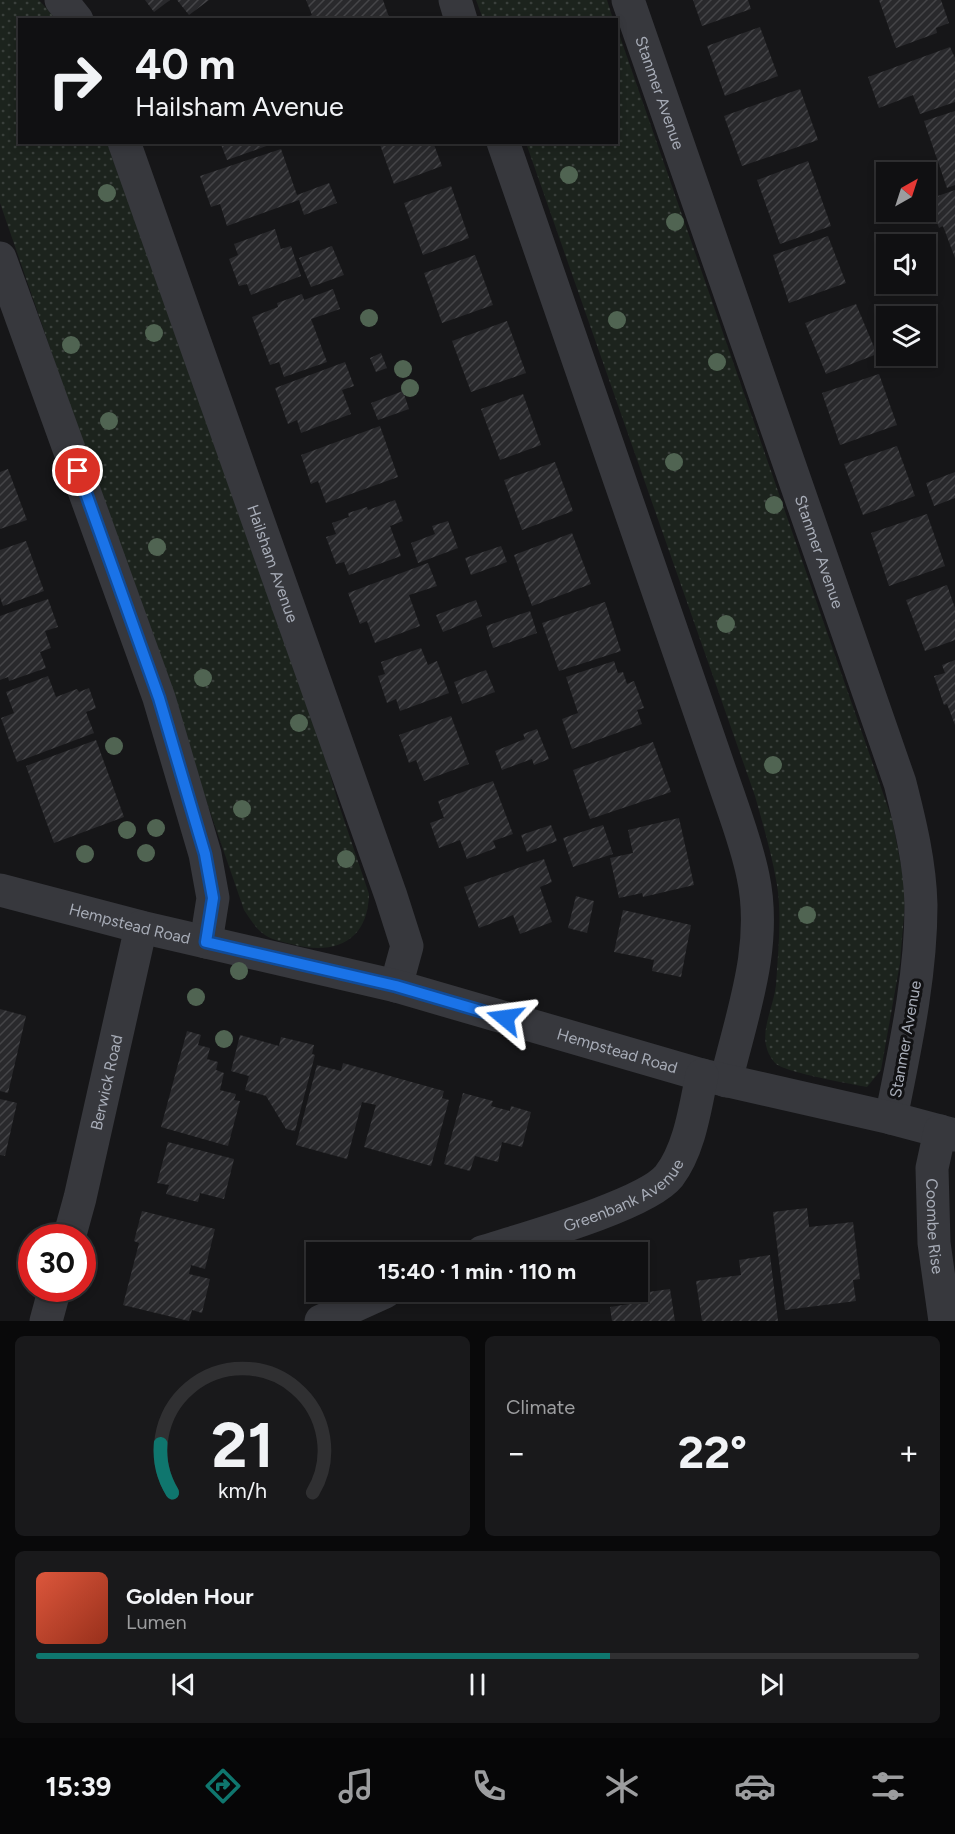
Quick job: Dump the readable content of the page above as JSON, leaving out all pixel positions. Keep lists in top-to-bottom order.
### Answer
{
  "streets": {
    "street": [
      "Stanmer Avenue",
      "Hailsham Avenue",
      "Hempstead Road",
      "Berwick Road",
      "Greenbank Avenue",
      "Coombe Rise"
    ]
  },
  "crossings": [
    ["Stanmer Avenue", "Hempstead Road"],
    ["Hailsham Avenue", "Hempstead Road"],
    ["Hempstead Road", "Berwick Road"],
    ["Hempstead Road", "Greenbank Avenue"],
    ["Hempstead Road", "Coombe Rise"]
  ],
  "north": "top right",
  "page": {
    "turn": ["40 m", "Hailsham Avenue"],
    "limit": "30",
    "trip": "15:40 · 1 min · 110 m",
    "tile": "Climate",
    "heat": ["−", "22°", "+"],
    "song": ["Golden Hour", "Lumen"],
    "tabs": "15:39",
    "gauge": ["21", "km/h"]
  }
}
